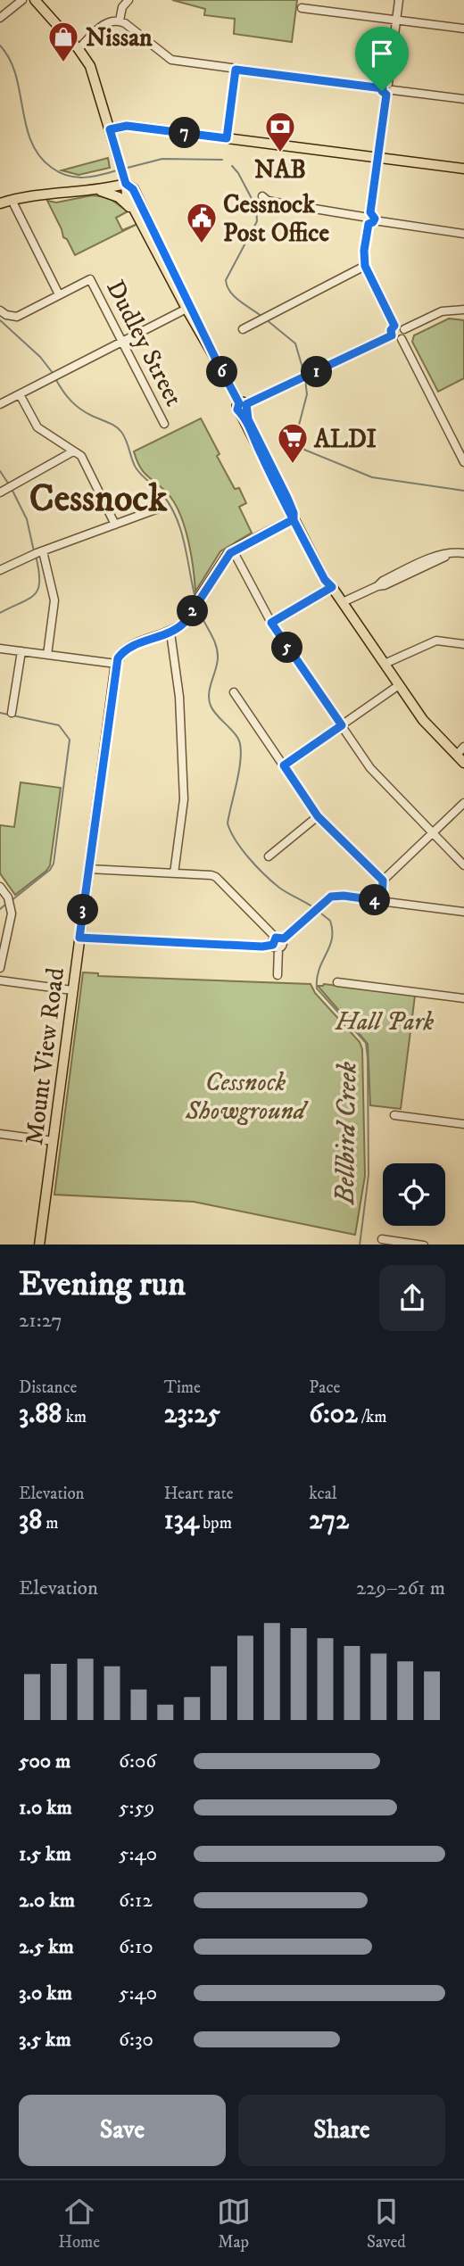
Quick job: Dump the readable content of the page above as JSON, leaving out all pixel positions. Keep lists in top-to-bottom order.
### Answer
{
  "streets": {
    "main road": ["Mount View Road"],
    "street": ["Dudley Street"]
  },
  "districts": ["Cessnock"],
  "water": ["Bellbird Creek"],
  "parks": ["Hall Park", "Cessnock Showground"],
  "places": {
    "shop": ["Nissan"],
    "bank": ["NAB"],
    "public building": ["Cessnock Post Office"],
    "supermarket": ["ALDI"]
  },
  "page": {
    "pins": [
      "7",
      "1",
      "6",
      "2",
      "5",
      "4",
      "3"
    ],
    "heading": ["Evening run", "21:27"],
    "stats": [
      ["Distance", "3.88 km"],
      ["Time", "23:25"],
      ["Pace", "6:02 /km"],
      ["Elevation", "38 m"],
      ["Heart rate", "134 bpm"],
      ["kcal", "272"]
    ],
    "chart": ["Elevation", "229–261 m"],
    "list": [
      {
        "name": "500 m",
        "note": "6:06"
      },
      {
        "name": "1.0 km",
        "note": "5:59"
      },
      {
        "name": "1.5 km",
        "note": "5:40"
      },
      {
        "name": "2.0 km",
        "note": "6:12"
      },
      {
        "name": "2.5 km",
        "note": "6:10"
      },
      {
        "name": "3.0 km",
        "note": "5:40"
      },
      {
        "name": "3.5 km",
        "note": "6:30"
      }
    ],
    "buttons": ["Save", "Share"],
    "tabs": ["Home", "Map", "Saved"]
  }
}
